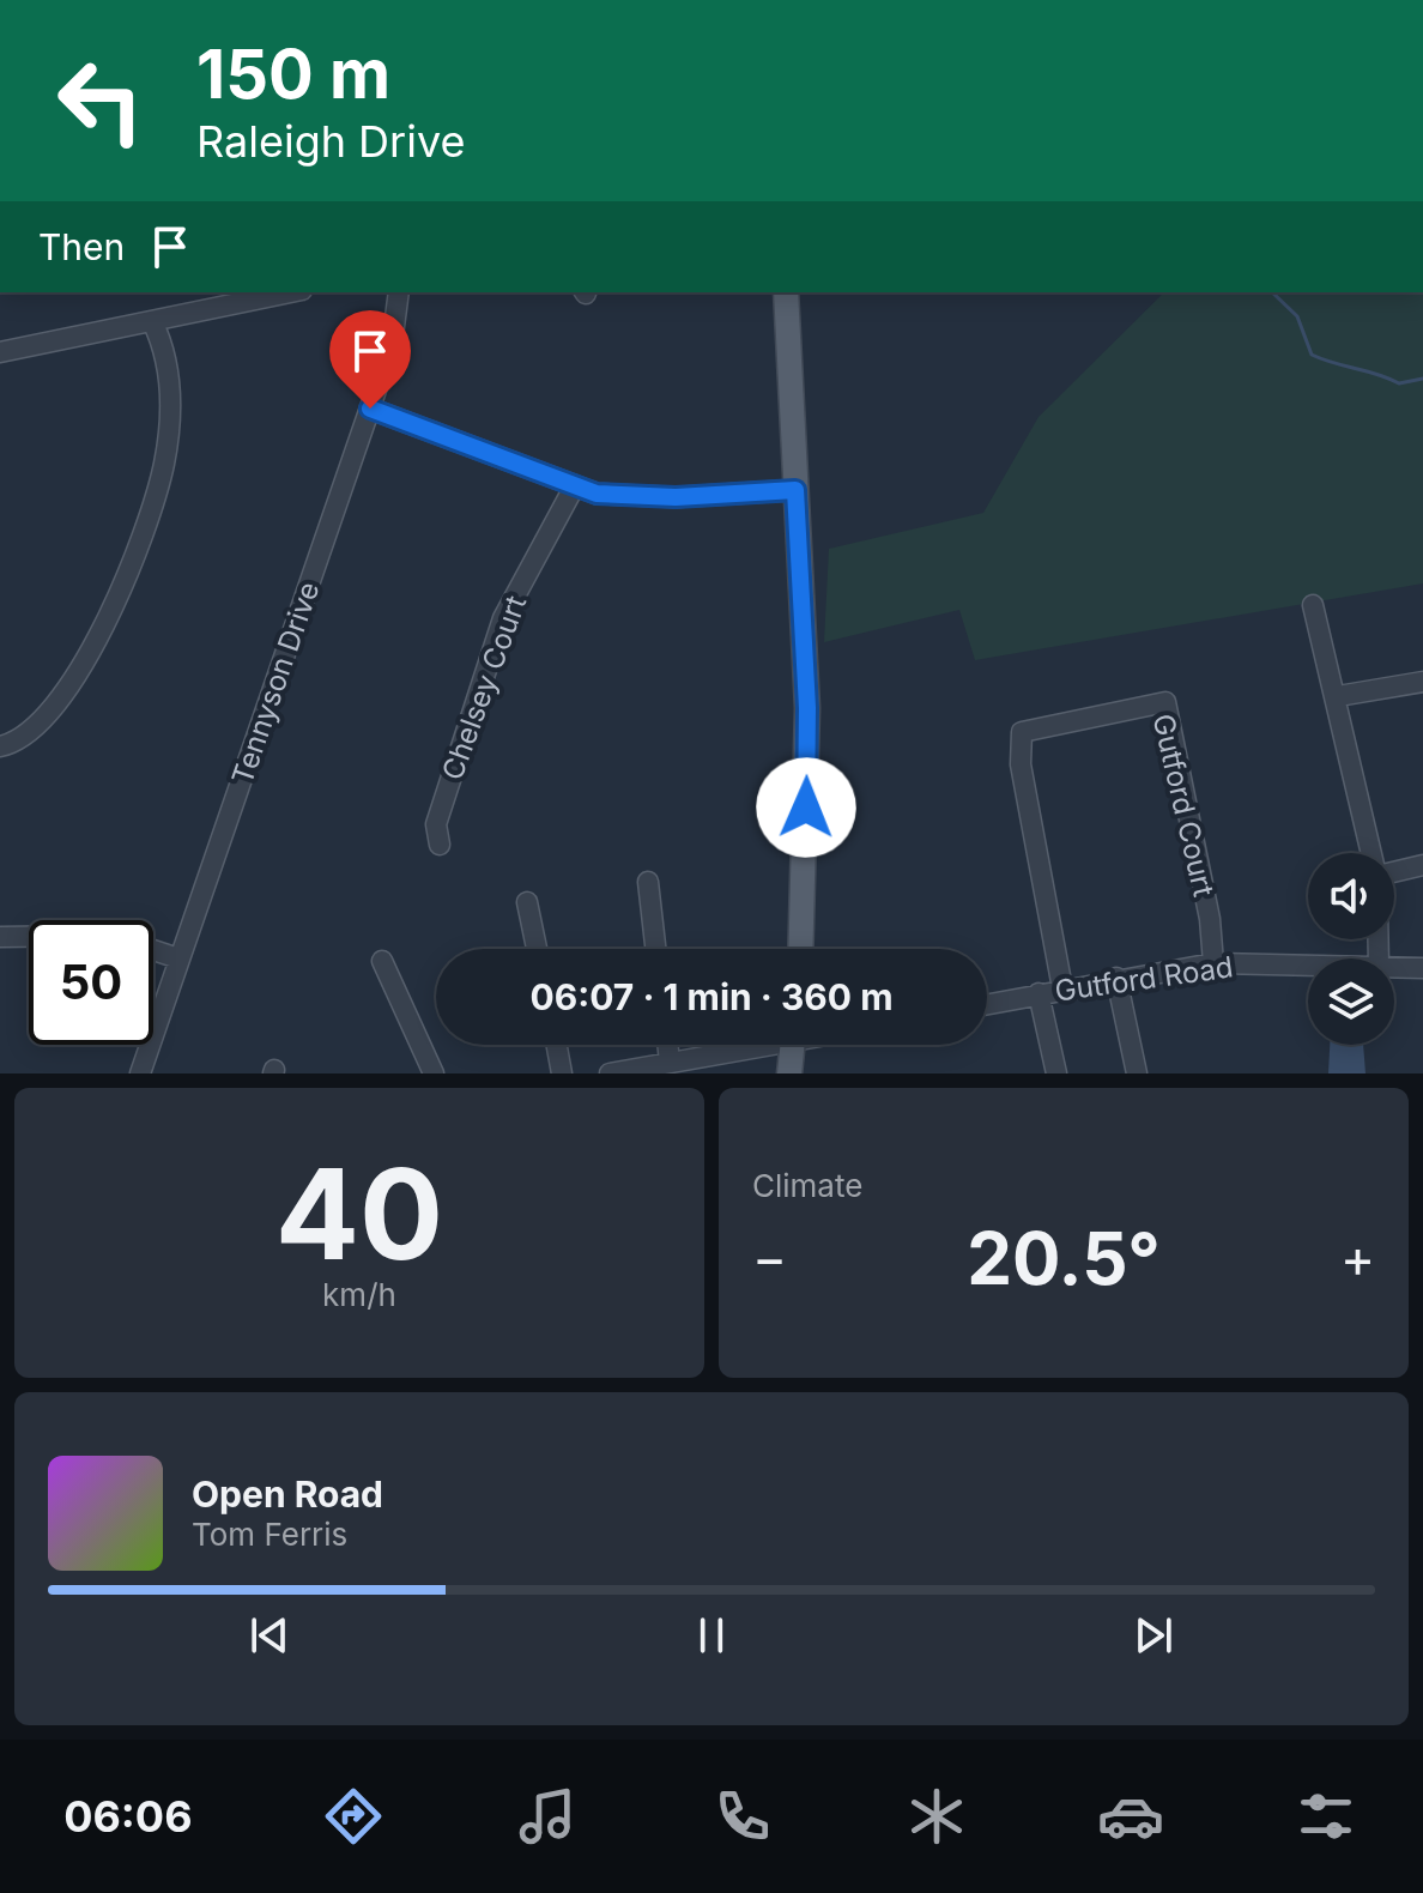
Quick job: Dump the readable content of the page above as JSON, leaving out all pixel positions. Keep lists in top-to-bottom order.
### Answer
{
  "streets": {
    "street": [
      "Tennyson Drive",
      "Chelsey Court",
      "Gutford Court",
      "Gutford Road"
    ]
  },
  "crossings": [
    ["Gutford Court", "Gutford Road"]
  ],
  "page": {
    "turn": ["150 m", "Raleigh Drive"],
    "then": "Then",
    "limit": "50",
    "trip": "06:07 · 1 min · 360 m",
    "tile": [
      ["40", "km/h"],
      "Climate"
    ],
    "heat": ["−", "20.5°", "+"],
    "song": ["Open Road", "Tom Ferris"],
    "tabs": "06:06"
  }
}
